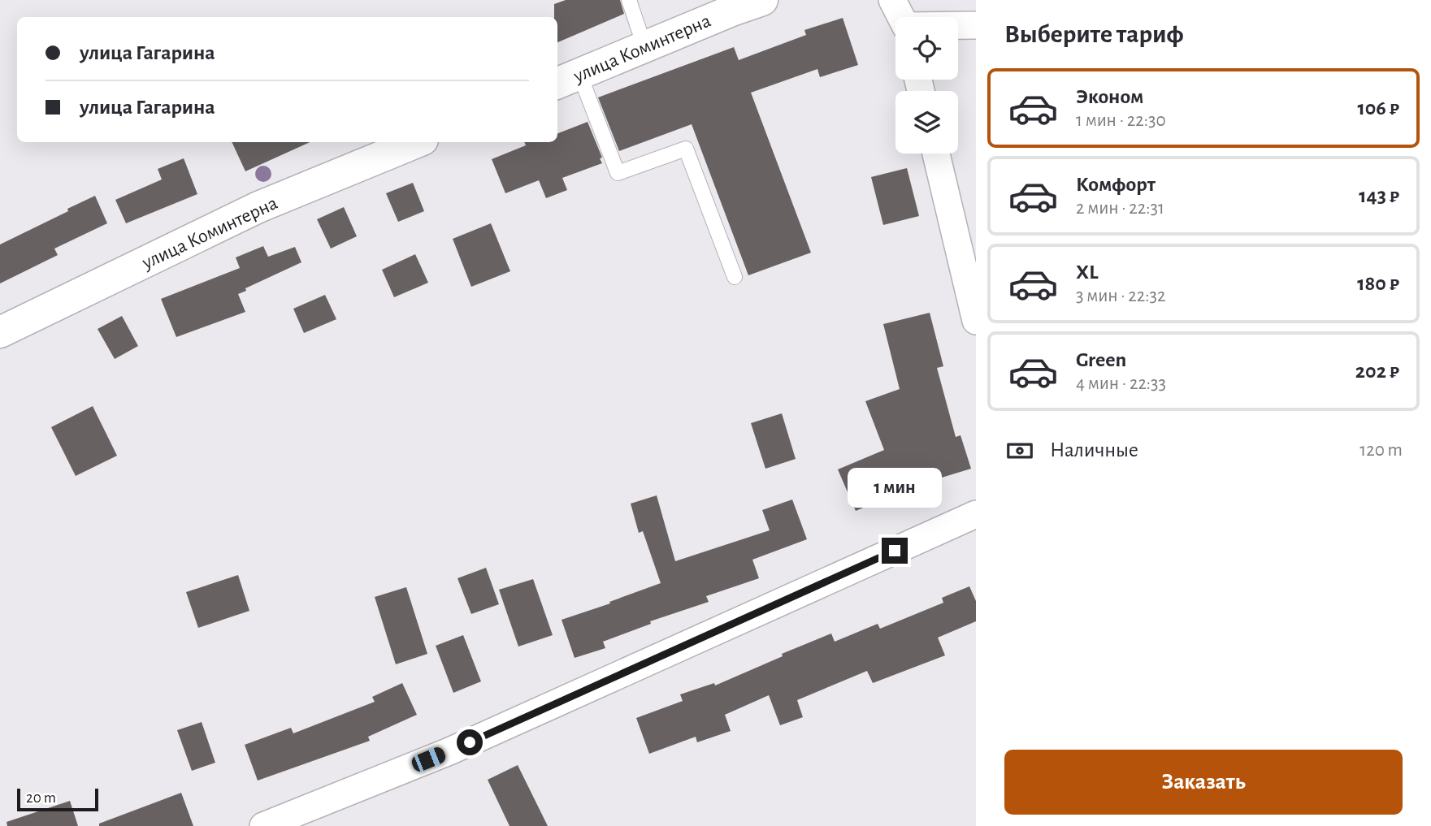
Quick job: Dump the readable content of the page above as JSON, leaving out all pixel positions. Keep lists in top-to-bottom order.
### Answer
{
  "streets": {
    "street": ["улица Коминтерна"]
  },
  "scale_bar": "20 m",
  "page": {
    "heading": "Выберите тариф",
    "banner": ["улица Гагарина", "улица Гагарина"],
    "list": [
      {
        "name": "Эконом",
        "note": "1 мин · 22:30",
        "value": "106 ₽"
      },
      {
        "name": "Комфорт",
        "note": "2 мин · 22:31",
        "value": "143 ₽"
      },
      {
        "name": "XL",
        "note": "3 мин · 22:32",
        "value": "180 ₽"
      },
      {
        "name": "Green",
        "note": "4 мин · 22:33",
        "value": "202 ₽"
      }
    ],
    "pay": ["Наличные", "120 m"],
    "bubble": "1 мин",
    "buttons": "Заказать",
    "scale": "20 m"
  }
}
